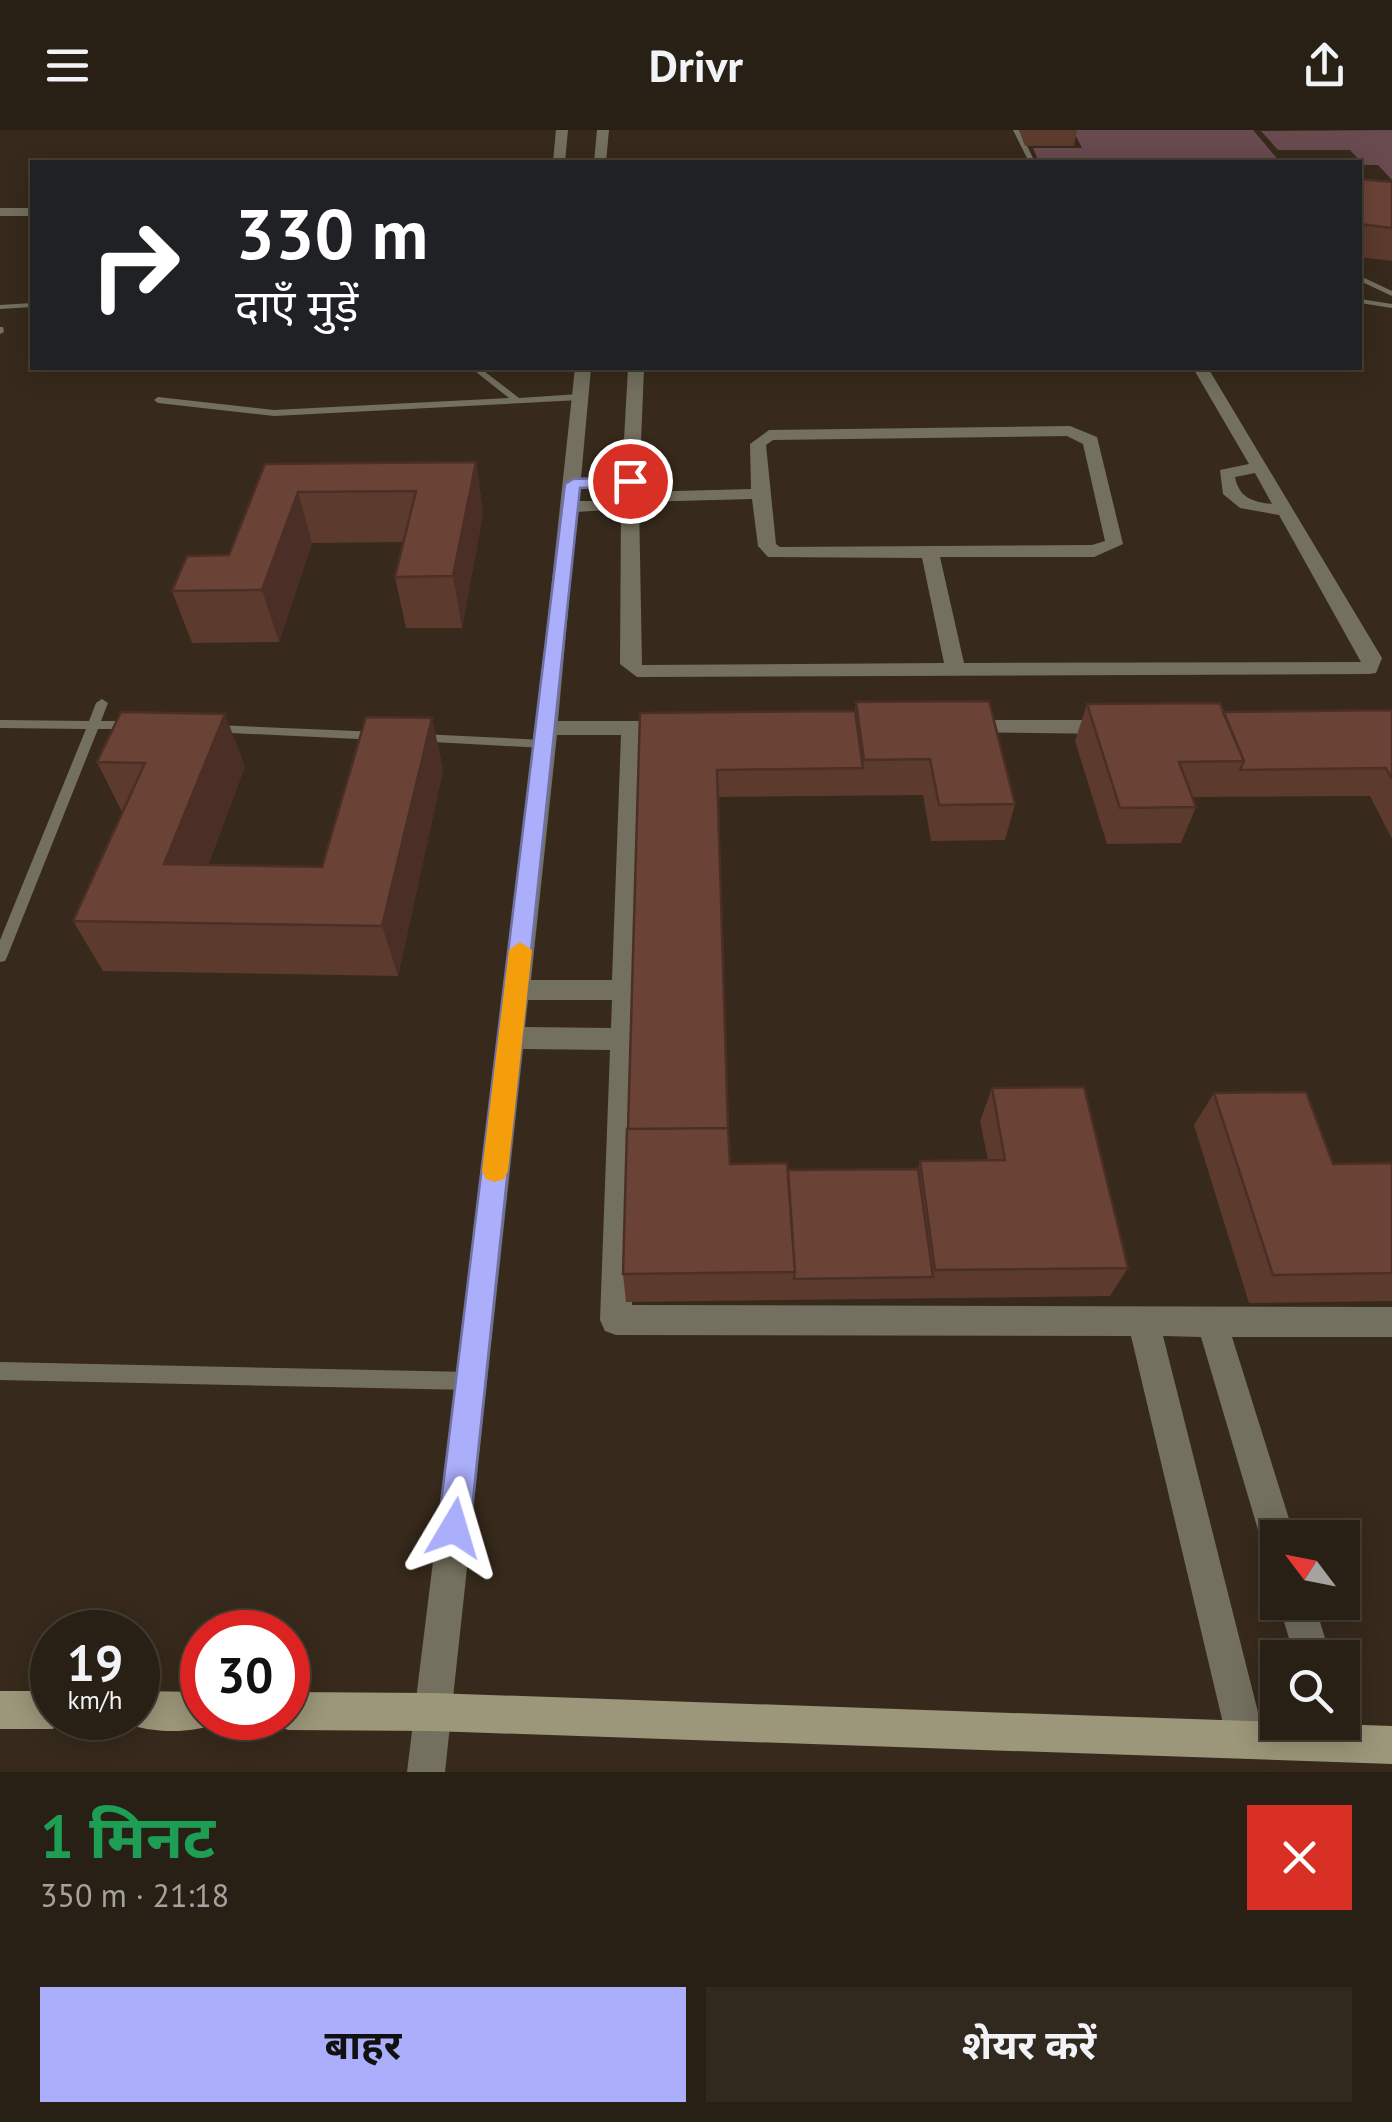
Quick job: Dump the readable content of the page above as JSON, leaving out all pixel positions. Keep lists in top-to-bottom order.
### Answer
{
  "north": "top left",
  "page": {
    "header": "Drivr",
    "turn": ["330 m", "दाएँ मुड़ें"],
    "speed": "19 km/h",
    "limit": "30",
    "heading": ["1 मिनट", "350 m · 21:18"],
    "buttons": ["बाहर", "शेयर करें"]
  }
}
